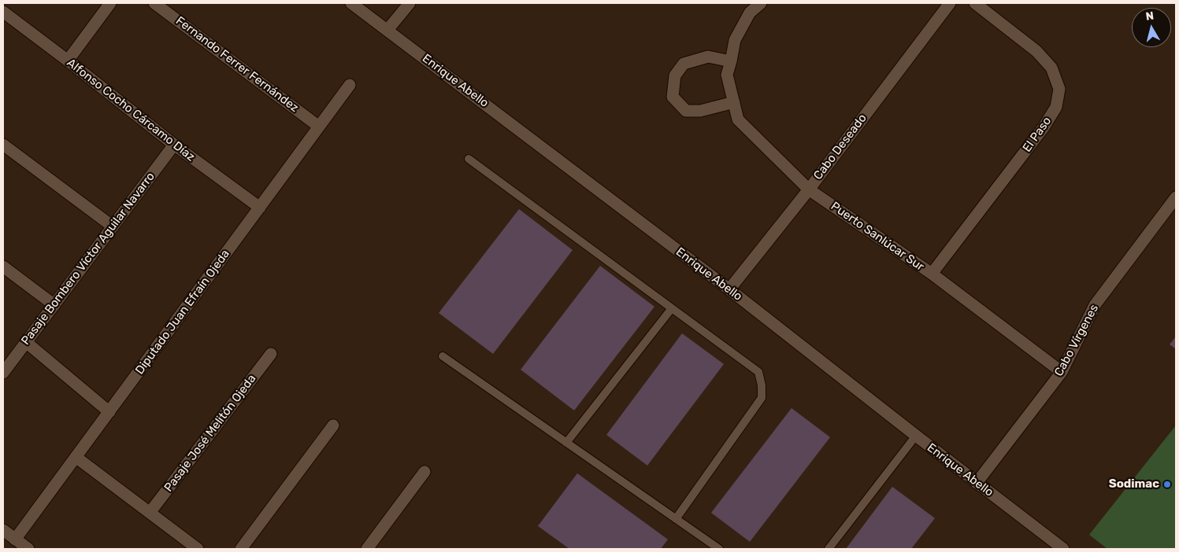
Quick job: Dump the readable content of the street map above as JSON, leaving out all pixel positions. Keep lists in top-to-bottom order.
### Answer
{
  "streets": {
    "street": [
      "Fernando Ferrer Fernández",
      "Enrique Abello",
      "Alfonso Cocho Cárcamo Díaz",
      "El Paso",
      "Cabo Deseado",
      "Puerto Sanlúcar Sur",
      "Pasaje Bombero Víctor Aguilar Navarro",
      "Diputado Juan Efraín Ojeda",
      "Cabo Vírgenes",
      "Pasaje José Melitón Ojeda"
    ]
  },
  "crossings": [
    ["Fernando Ferrer Fernández", "Diputado Juan Efraín Ojeda"],
    ["Enrique Abello", "Cabo Deseado"],
    ["Enrique Abello", "Cabo Vírgenes"],
    ["Alfonso Cocho Cárcamo Díaz", "Pasaje Bombero Víctor Aguilar Navarro"],
    ["Alfonso Cocho Cárcamo Díaz", "Diputado Juan Efraín Ojeda"],
    ["El Paso", "Puerto Sanlúcar Sur"],
    ["Cabo Deseado", "Puerto Sanlúcar Sur"],
    ["Puerto Sanlúcar Sur", "Cabo Vírgenes"]
  ],
  "places": ["Sodimac"],
  "north": "top"
}
